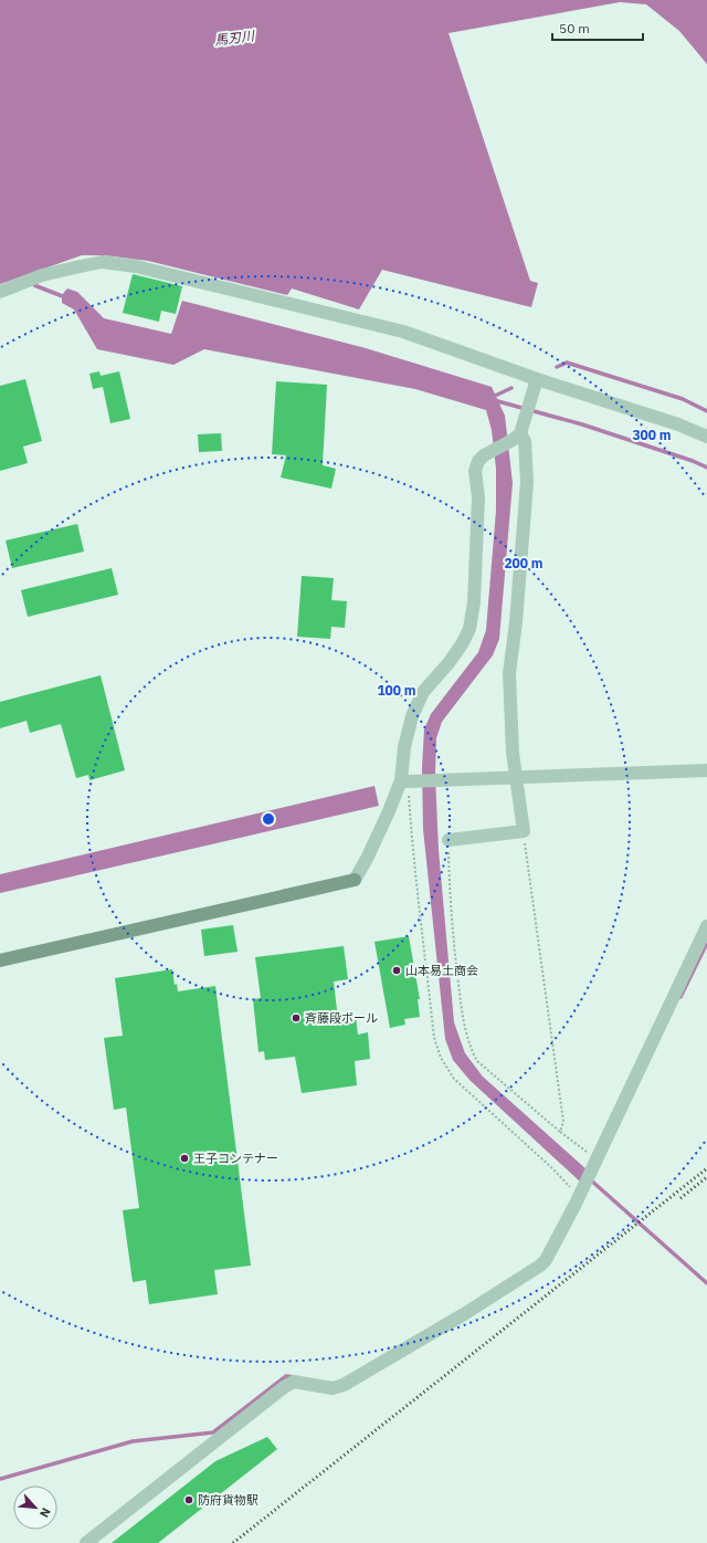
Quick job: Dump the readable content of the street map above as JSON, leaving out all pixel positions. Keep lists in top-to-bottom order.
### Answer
{
  "water": ["馬刃川"],
  "places": [
    "山本易土商会",
    "斉藤段ボール",
    "王子コンテナー",
    "防府貨物駅"
  ],
  "scale_bar": "50 m",
  "north": "bottom right",
  "rings": ["300 m", "200 m", "100 m"]
}
